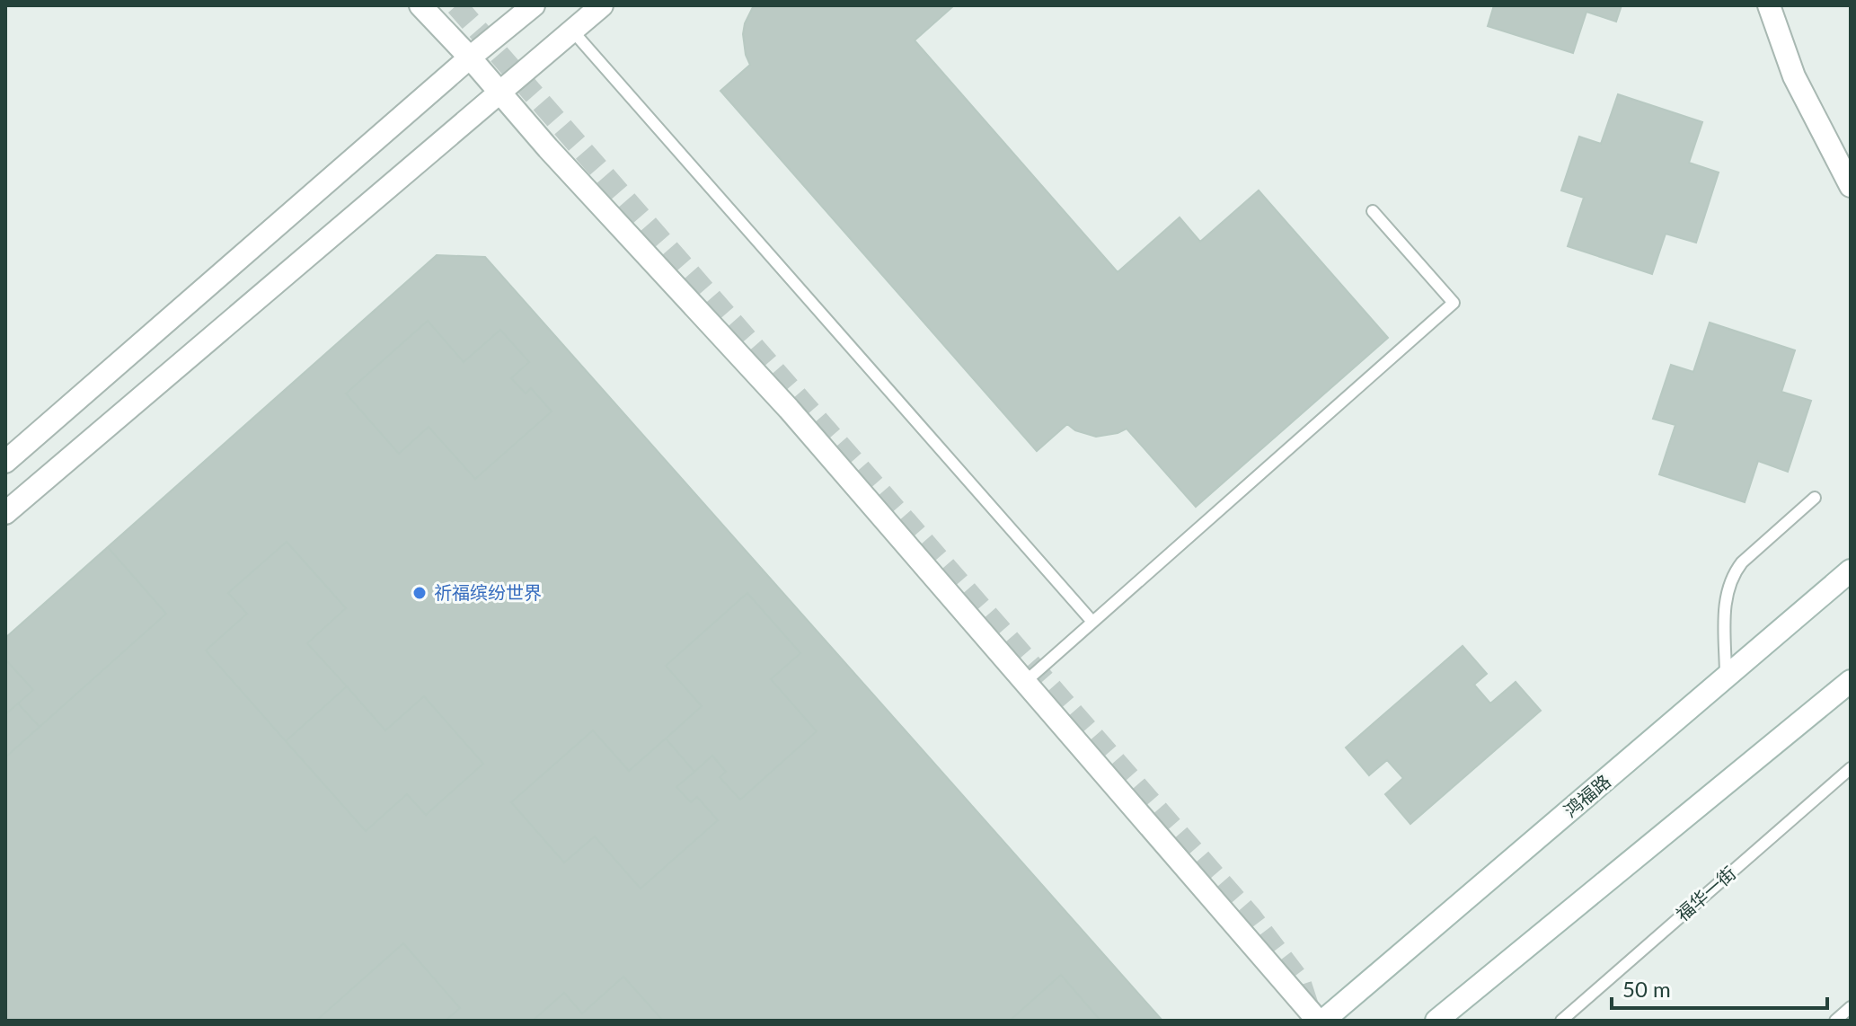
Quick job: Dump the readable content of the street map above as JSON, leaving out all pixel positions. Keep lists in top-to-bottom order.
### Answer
{
  "streets": {
    "street": ["鸿福路"],
    "lane": ["福华一街"]
  },
  "places": ["祈福缤纷世界"],
  "scale_bar": "50 m"
}
